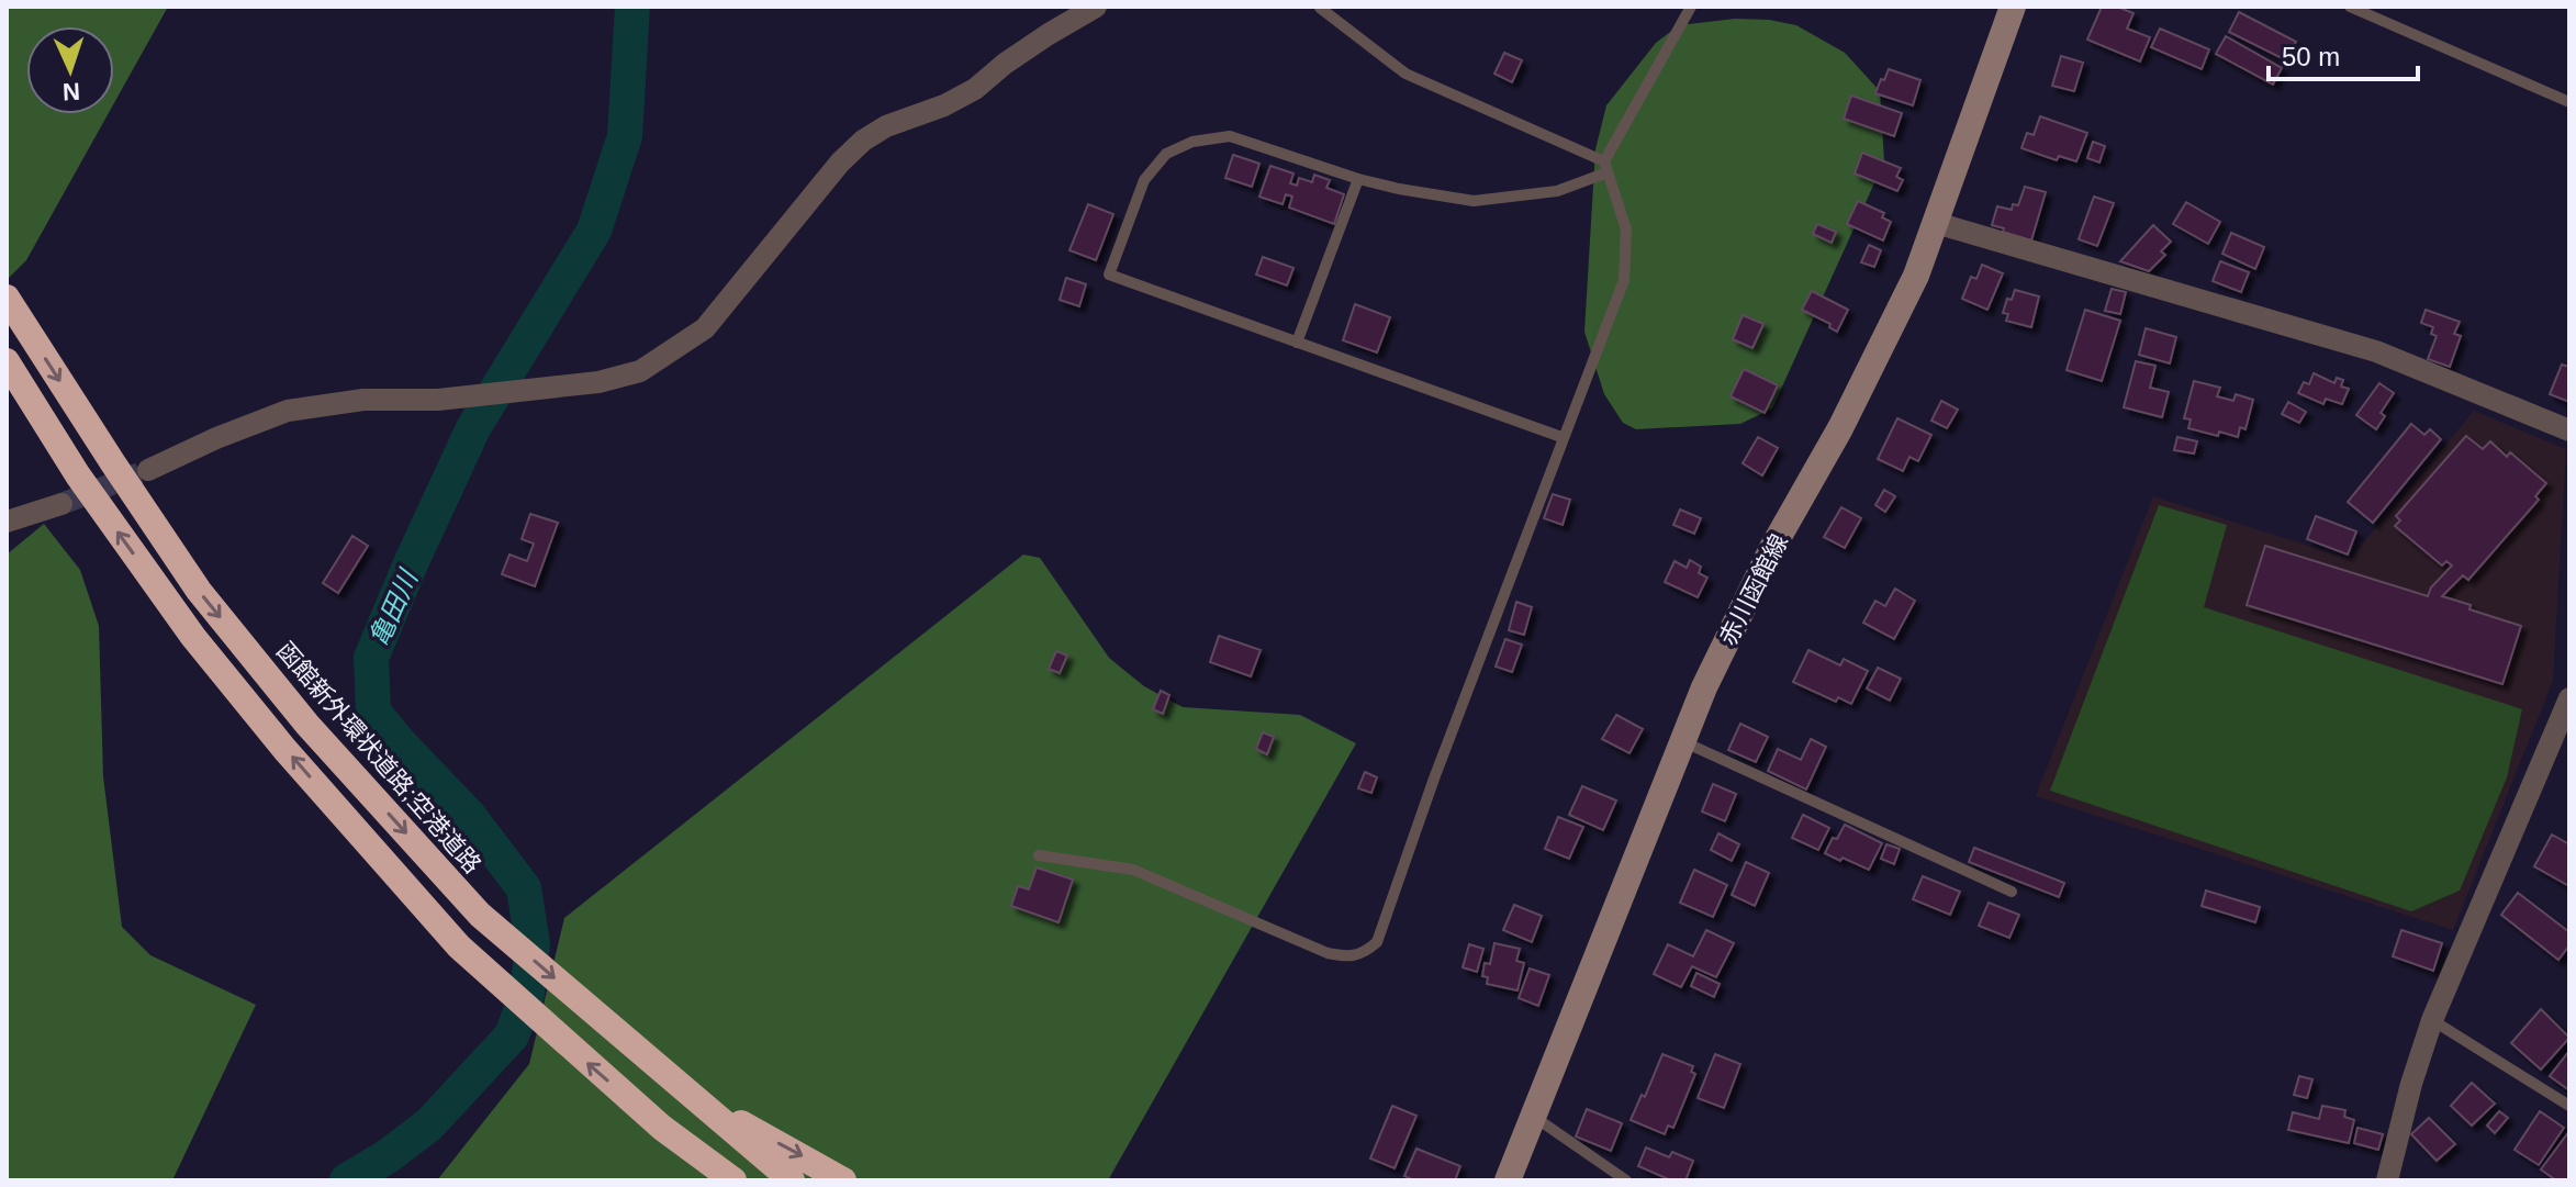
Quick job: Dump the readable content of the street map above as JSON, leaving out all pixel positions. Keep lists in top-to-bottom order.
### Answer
{
  "streets": {
    "highway": ["函館新外環状道路;空港道路"],
    "main road": ["赤川函館線"]
  },
  "water": ["亀田川"],
  "scale_bar": "50 m",
  "north": "bottom"
}
